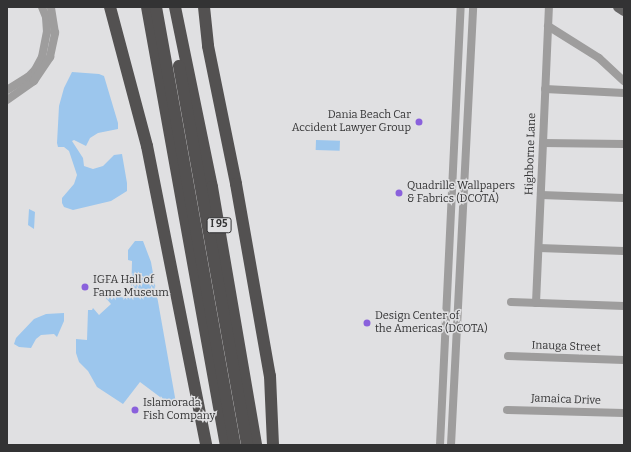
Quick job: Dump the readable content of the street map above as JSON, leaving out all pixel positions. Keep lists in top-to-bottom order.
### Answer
{
  "streets": {
    "highway": ["I 95"],
    "street": ["Highborne Lane", "Inauga Street", "Jamaica Drive"]
  },
  "places": [
    "Dania Beach Car Accident Lawyer Group",
    "Quadrille Wallpapers & Fabrics (DCOTA)",
    "IGFA Hall of Fame Museum",
    "Design Center of the Americas (DCOTA)",
    "Islamorada Fish Company"
  ]
}
